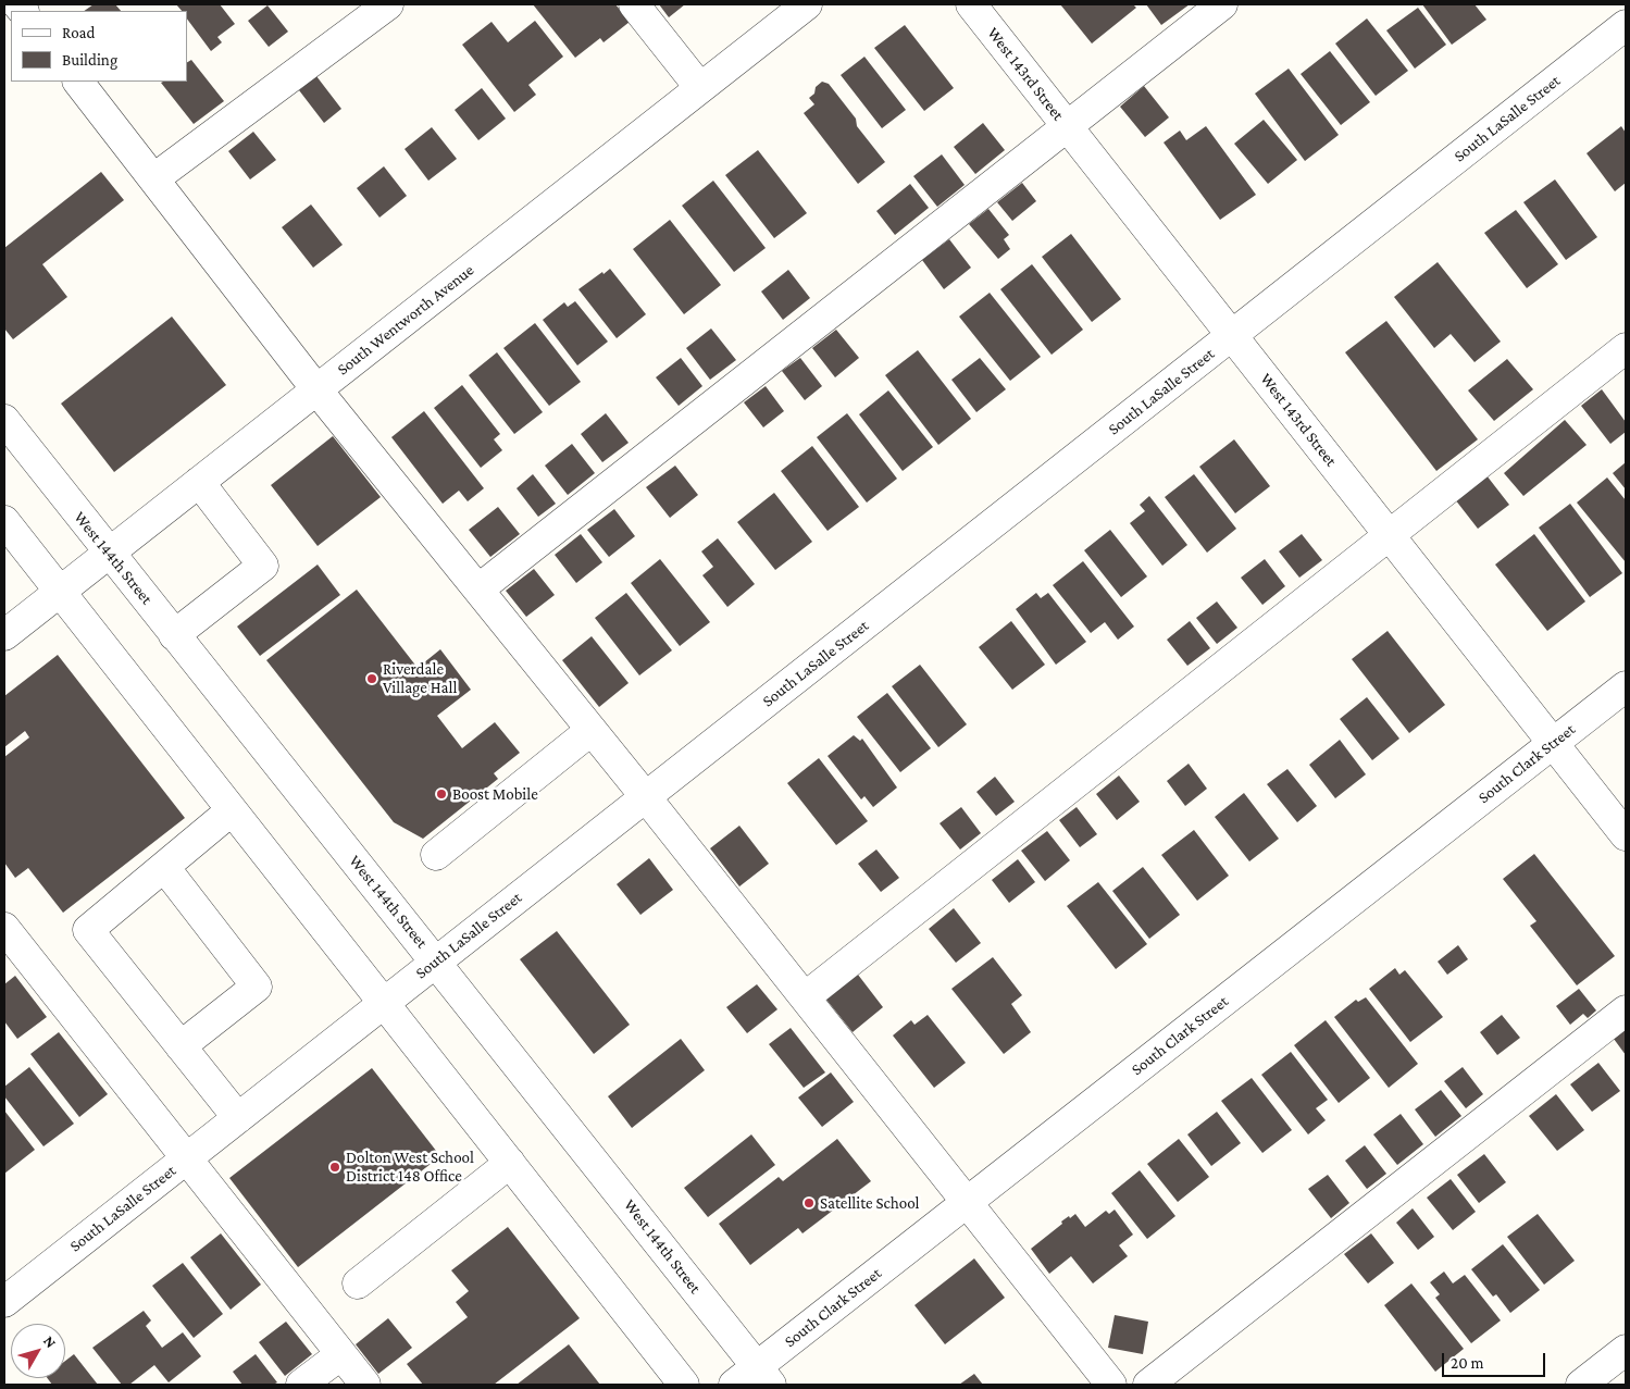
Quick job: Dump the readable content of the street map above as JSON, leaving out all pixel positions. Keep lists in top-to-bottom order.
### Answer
{
  "streets": {
    "street": [
      "West 143rd Street",
      "South LaSalle Street",
      "South Wentworth Avenue",
      "West 144th Street",
      "South Clark Street"
    ]
  },
  "crossings": [
    ["West 143rd Street", "South LaSalle Street"],
    ["West 143rd Street", "South Clark Street"],
    ["South LaSalle Street", "West 144th Street"],
    ["South Wentworth Avenue", "West 144th Street"],
    ["West 144th Street", "South Clark Street"]
  ],
  "places": [
    "Riverdale Village Hall",
    "Boost Mobile",
    "Dolton West School District 148 Office",
    "Satellite School"
  ],
  "legend": ["Road", "Building"],
  "scale_bar": "20 m",
  "north": "top right"
}
